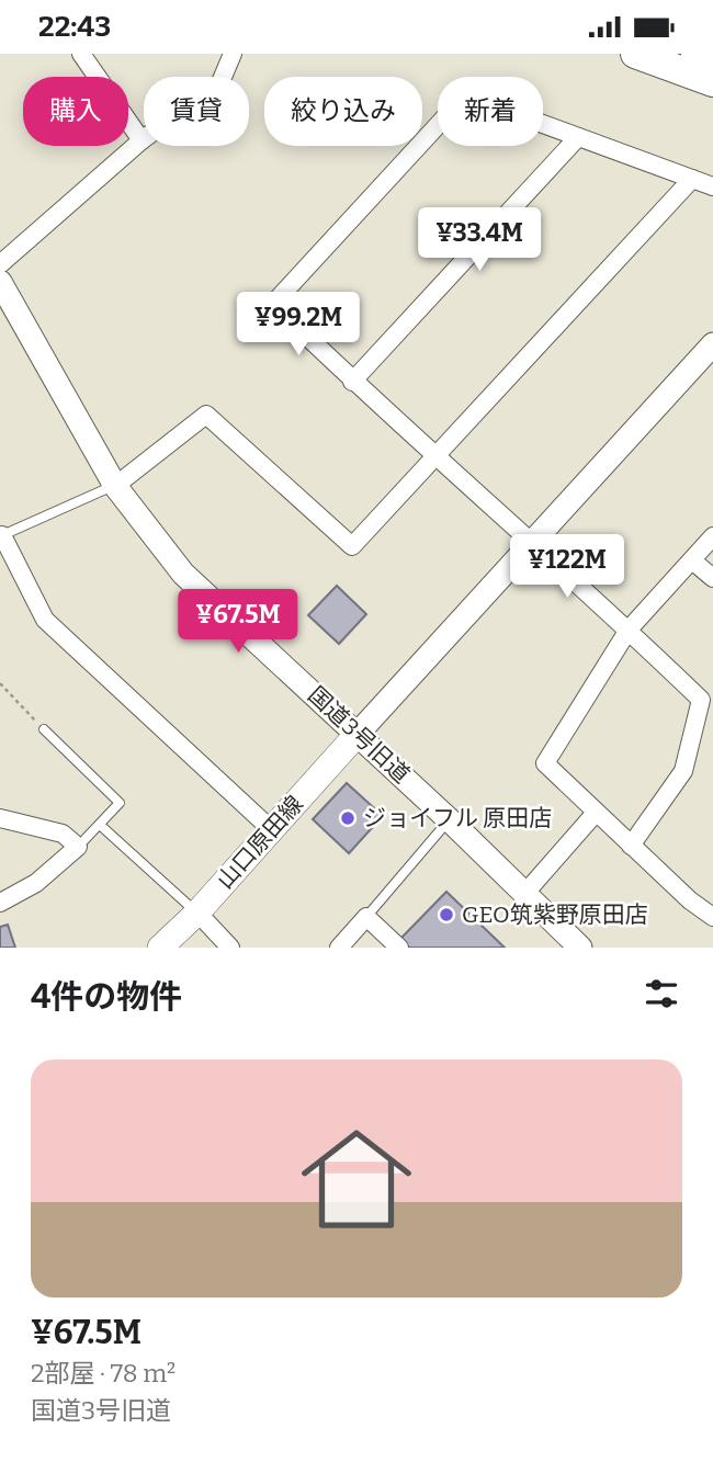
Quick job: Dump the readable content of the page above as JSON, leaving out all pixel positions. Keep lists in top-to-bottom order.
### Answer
{
  "streets": {
    "main road": ["山口原田線"],
    "street": ["国道3号旧道"]
  },
  "crossings": [
    ["国道3号旧道", "山口原田線"]
  ],
  "places": ["ジョイフル 原田店", "GEO筑紫野原田店"],
  "page": {
    "status": "22:43",
    "chip": [
      "購入",
      "賃貸",
      "絞り込み",
      "新着"
    ],
    "price": [
      "¥33.4M",
      "¥99.2M",
      "¥122M",
      "¥67.5M"
    ],
    "heading": "4件の物件",
    "list": [
      {
        "name": "¥67.5M",
        "note": "2部屋 · 78 m² · 国道3号旧道"
      }
    ]
  }
}
